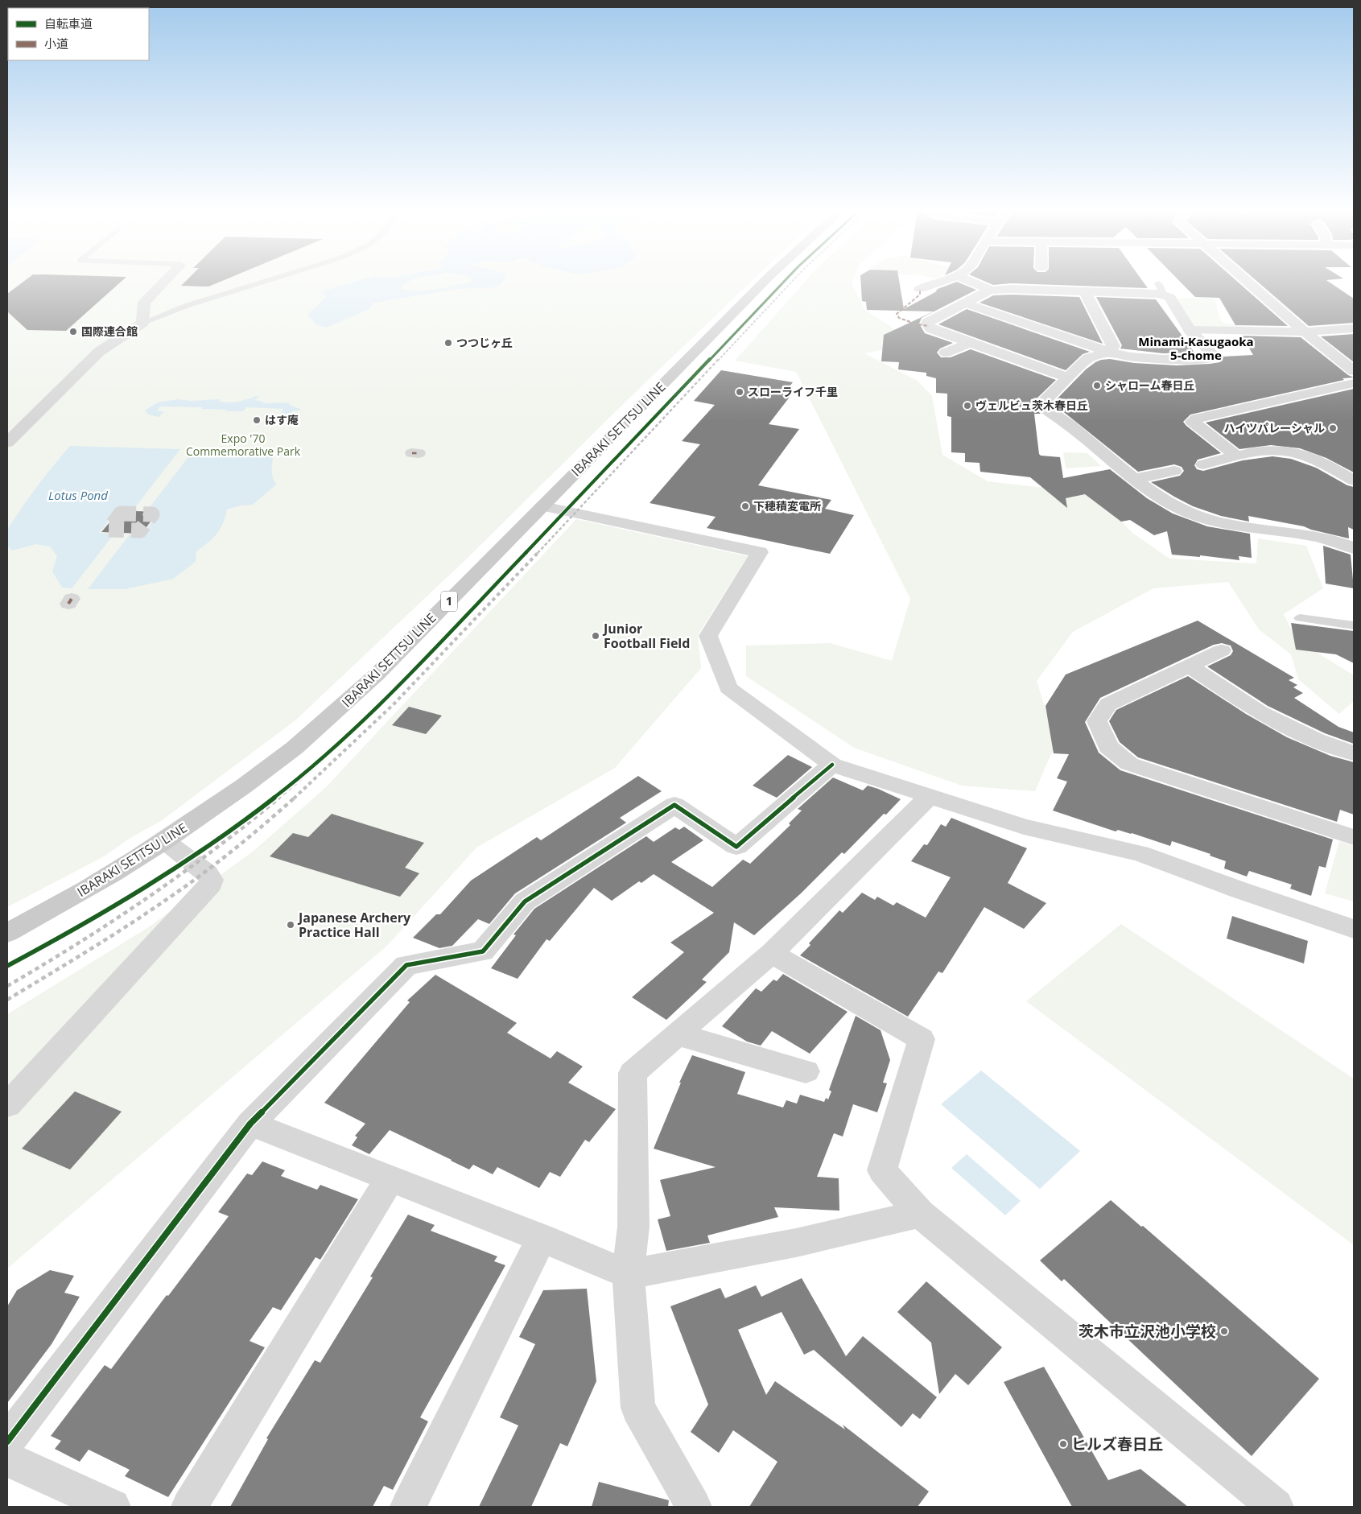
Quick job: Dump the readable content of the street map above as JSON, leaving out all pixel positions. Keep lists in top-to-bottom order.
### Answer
{
  "streets": {
    "main road": ["IBARAKI SETTSU LINE", "1"]
  },
  "districts": ["Minami-Kasugaoka 5-chome"],
  "water": ["Lotus Pond"],
  "parks": ["Expo '70 Commemorative Park"],
  "places": [
    "国際連合館",
    "つつじヶ丘",
    "シャローム春日丘",
    "スローライフ千里",
    "ヴェルビュ茨木春日丘",
    "はす庵",
    "ハイツパレーシャル",
    "下穂積変電所",
    "Junior Football Field",
    "Japanese Archery Practice Hall",
    "茨木市立沢池小学校",
    "ヒルズ春日丘"
  ],
  "legend": ["自転車道", "小道"]
}
